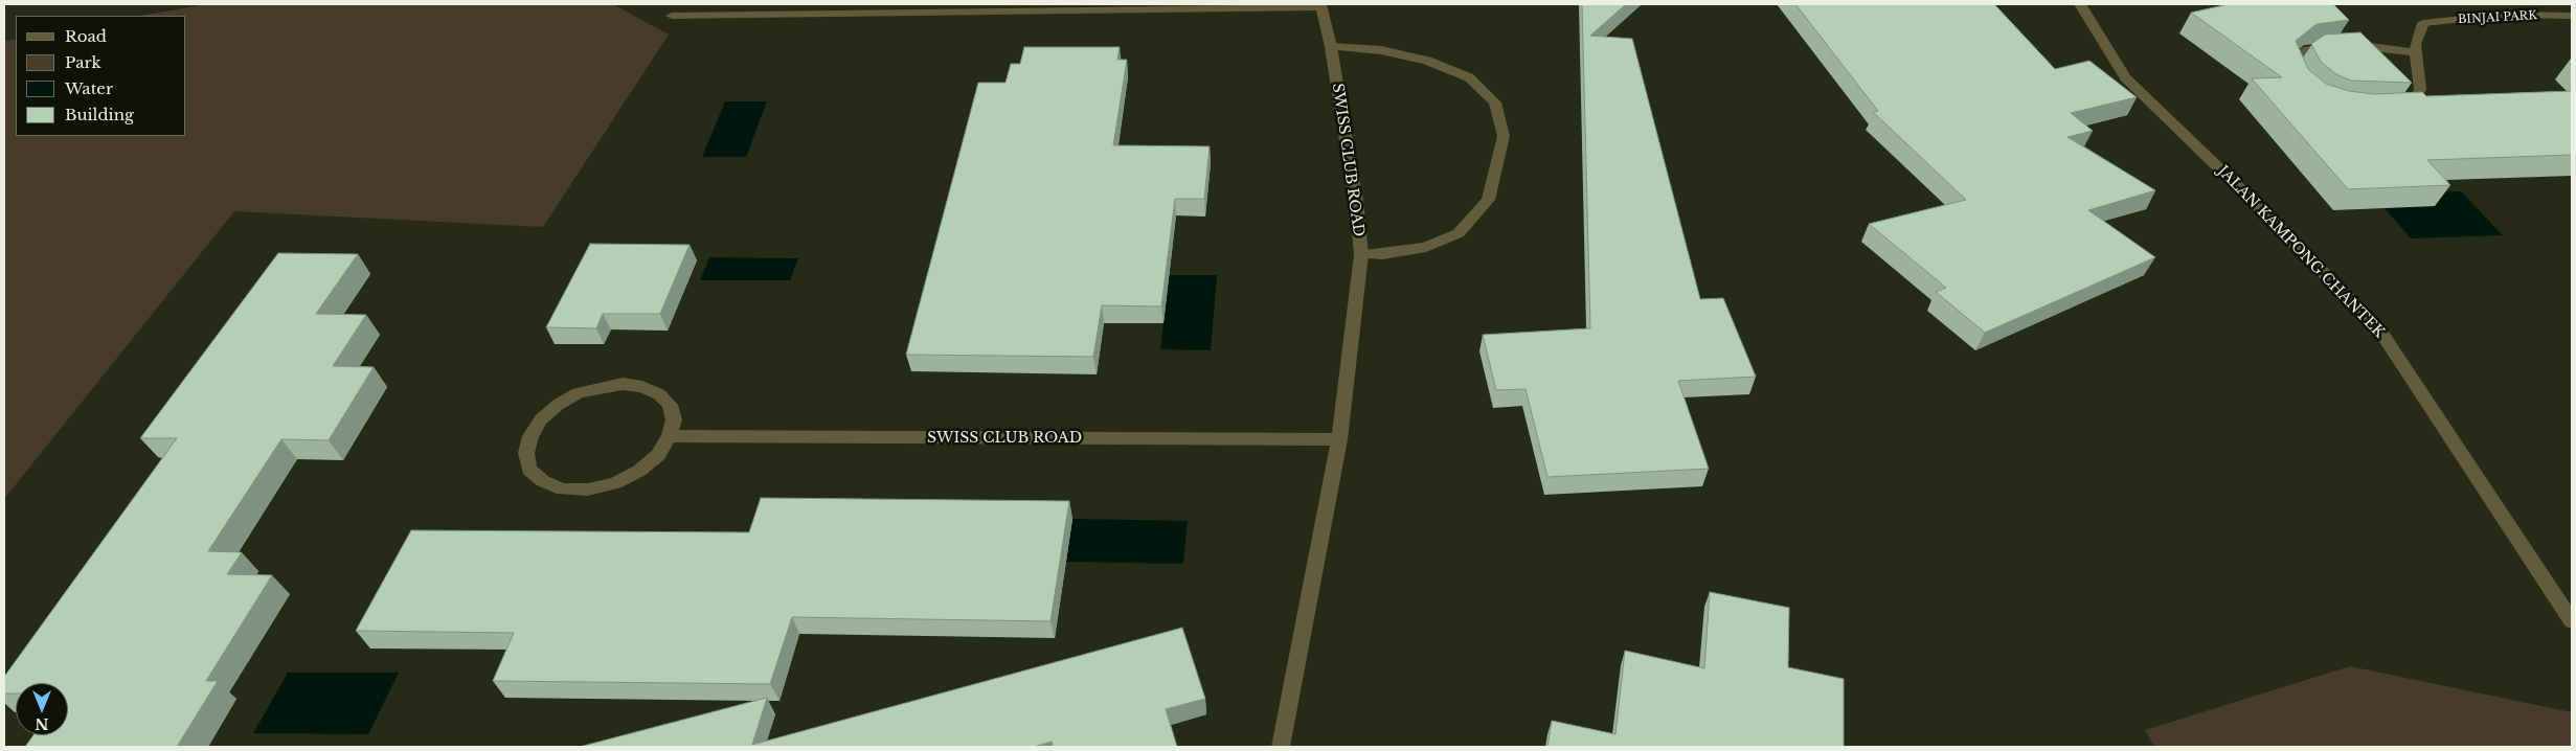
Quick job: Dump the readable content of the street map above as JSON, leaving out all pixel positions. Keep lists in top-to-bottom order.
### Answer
{
  "streets": {
    "street": ["BINJAI PARK", "SWISS CLUB ROAD", "JALAN KAMPONG CHANTEK"]
  },
  "legend": [
    "Road",
    "Park",
    "Water",
    "Building"
  ],
  "north": "bottom"
}
